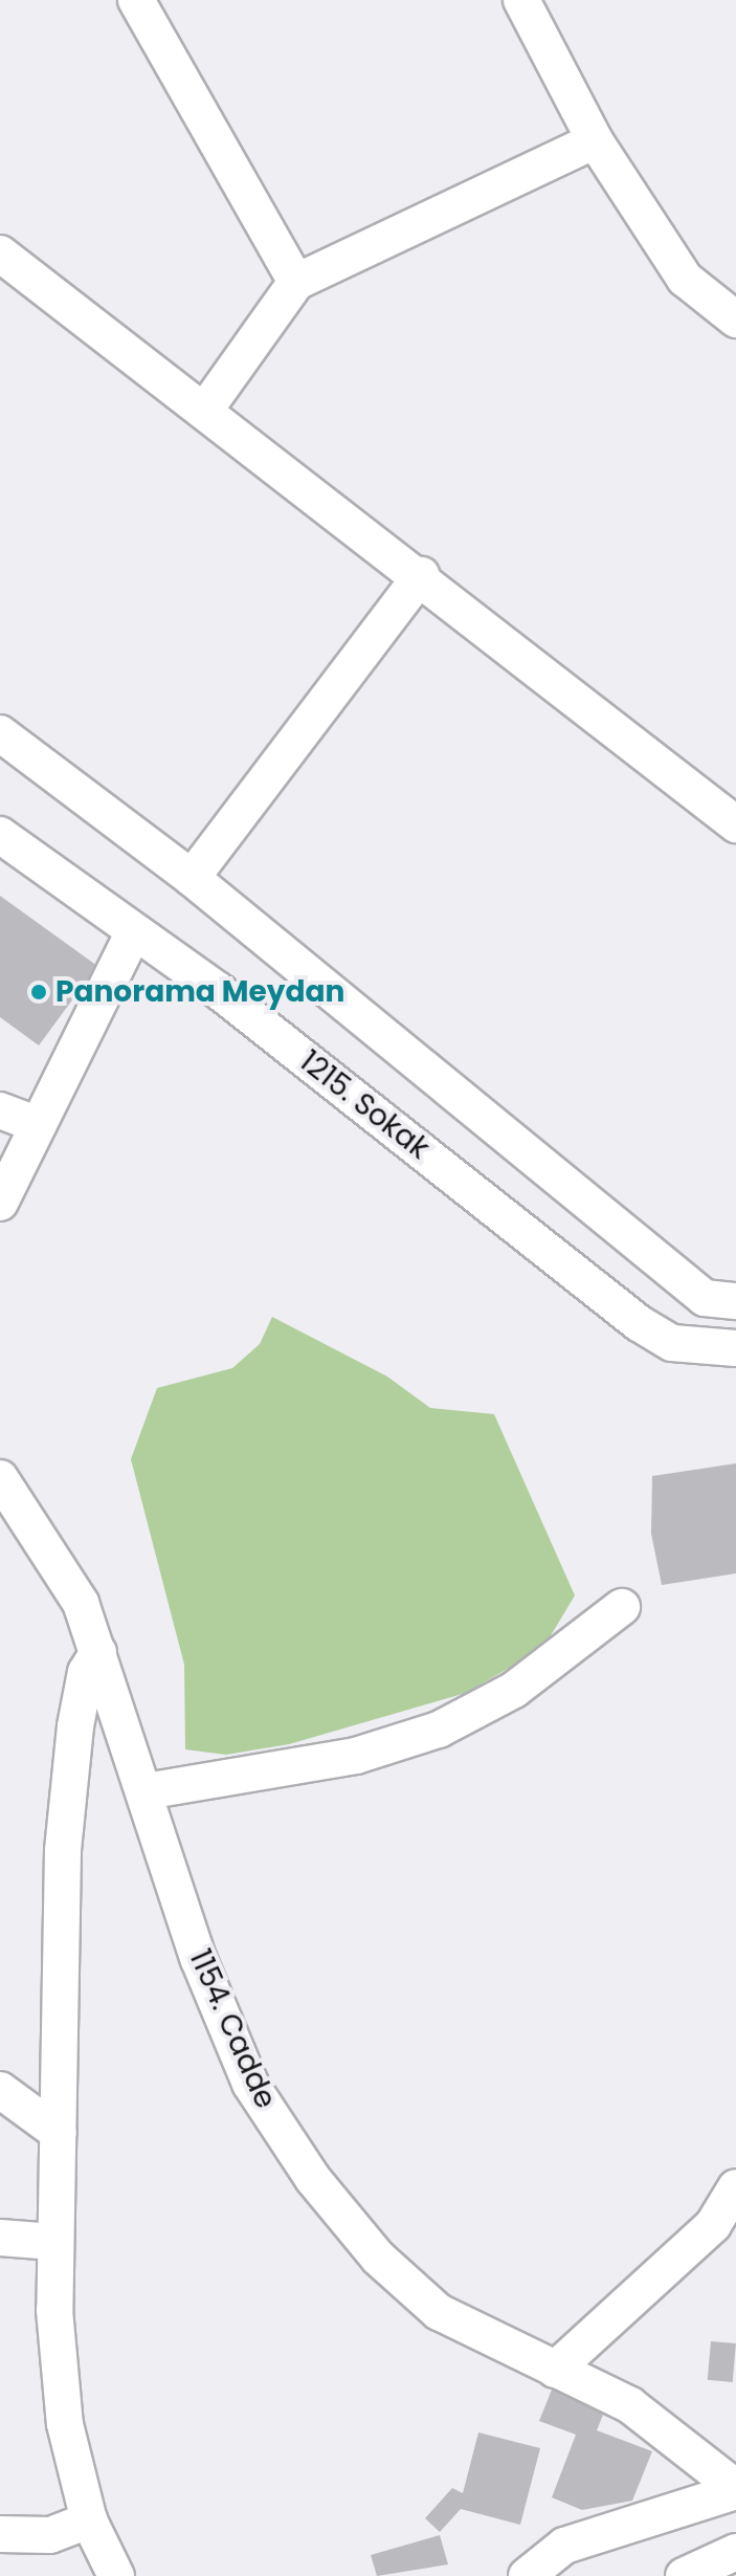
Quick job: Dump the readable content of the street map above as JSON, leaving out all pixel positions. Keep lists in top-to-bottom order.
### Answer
{
  "streets": {
    "street": ["1215. Sokak", "1154. Cadde"]
  },
  "places": ["Panorama Meydan"]
}
